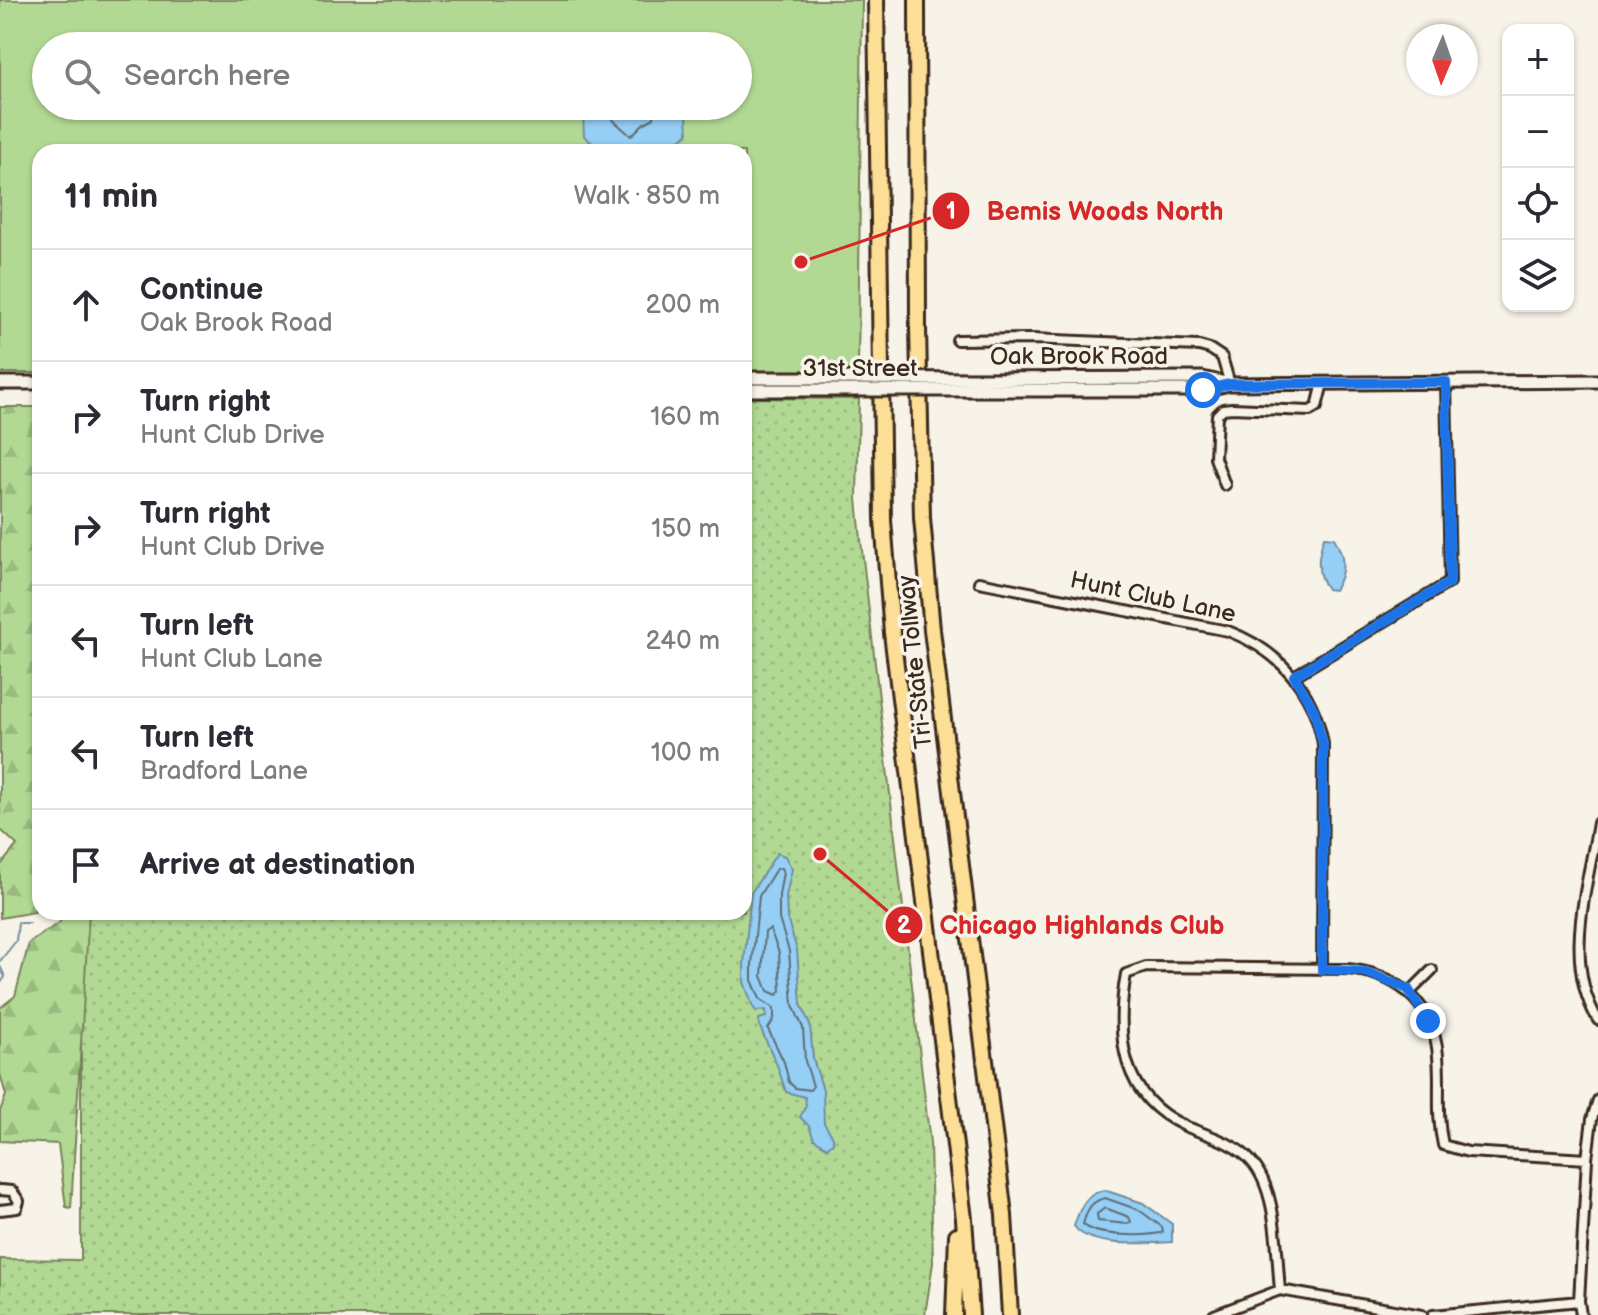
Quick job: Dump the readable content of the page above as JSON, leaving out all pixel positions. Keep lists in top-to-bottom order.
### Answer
{
  "streets": {
    "highway": ["Tri-State Tollway"],
    "main road": ["Oak Brook Road", "31st Street"],
    "street": ["Hunt Club Lane"]
  },
  "crossings": [
    ["Oak Brook Road", "31st Street"]
  ],
  "places": ["Bemis Woods North", "Chicago Highlands Club"],
  "north": "bottom",
  "page": {
    "map_buttons": ["+", "−"],
    "search": "Search here",
    "heading": ["11 min", "Walk · 850 m"],
    "list": [
      ["Continue", "Oak Brook Road", "200 m"],
      ["Turn right", "Hunt Club Drive", "160 m"],
      ["Turn right", "Hunt Club Drive", "150 m"],
      ["Turn left", "Hunt Club Lane", "240 m"],
      ["Turn left", "Bradford Lane", "100 m"],
      "Arrive at destination"
    ]
  }
}
